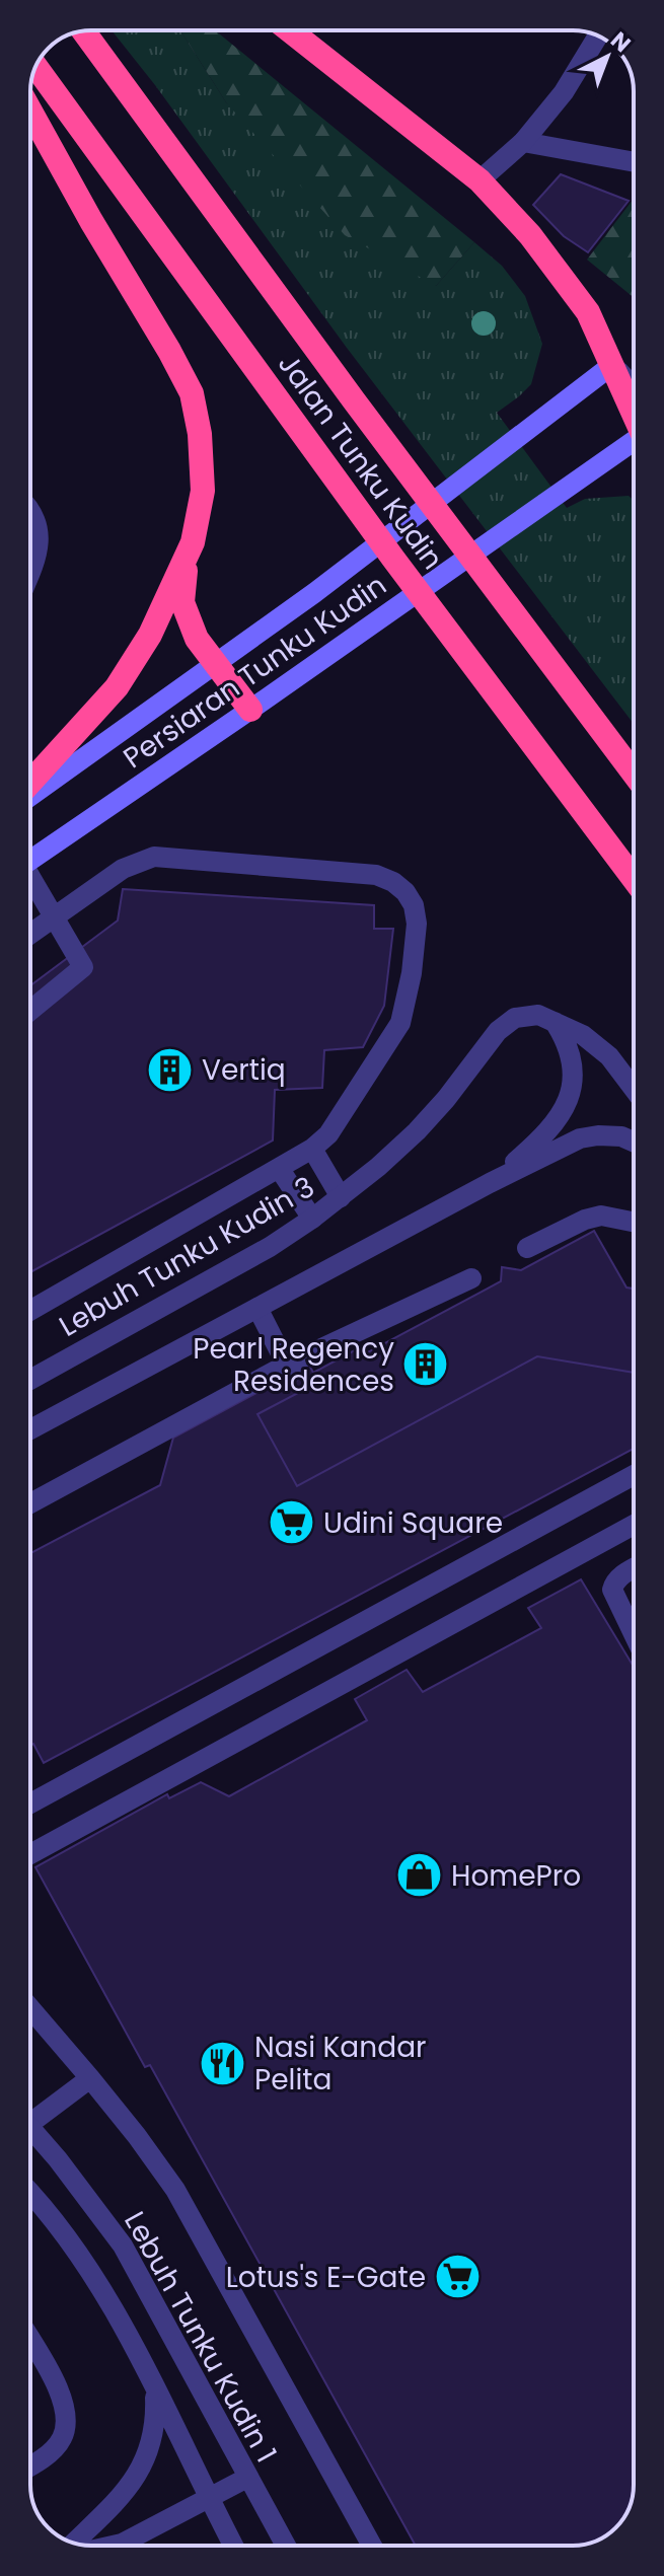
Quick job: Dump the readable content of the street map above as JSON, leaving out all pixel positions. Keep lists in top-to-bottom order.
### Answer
{
  "streets": {
    "highway": ["Jalan Tunku Kudin"],
    "street": ["Persiaran Tunku Kudin", "Lebuh Tunku Kudin 3", "Lebuh Tunku Kudin 1"]
  },
  "places": {
    "building": ["Vertiq", "Pearl Regency Residences"],
    "supermarket": ["Udini Square", "Lotus's E-Gate"],
    "shop": ["HomePro"],
    "restaurant": ["Nasi Kandar Pelita"]
  },
  "north": "top right"
}
